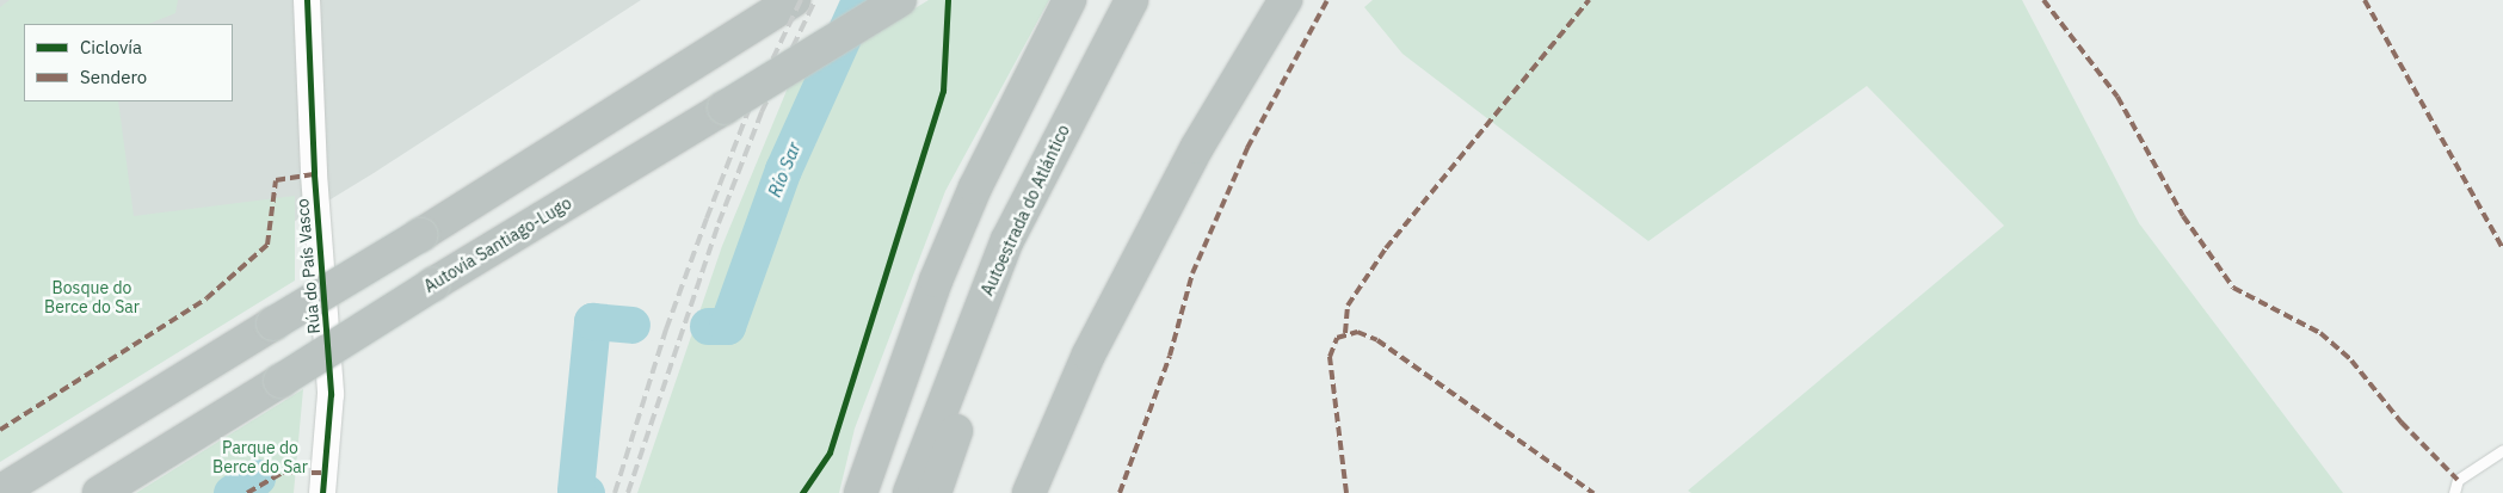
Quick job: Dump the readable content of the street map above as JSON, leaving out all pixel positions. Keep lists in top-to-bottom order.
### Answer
{
  "streets": {
    "highway": ["Autoestrada do Atlántico", "Autovía Santiago-Lugo"],
    "street": ["Rúa do País Vasco"]
  },
  "water": ["Río Sar"],
  "parks": ["Bosque do Berce do Sar", "Parque do Berce do Sar"],
  "legend": ["Ciclovía", "Sendero"]
}
